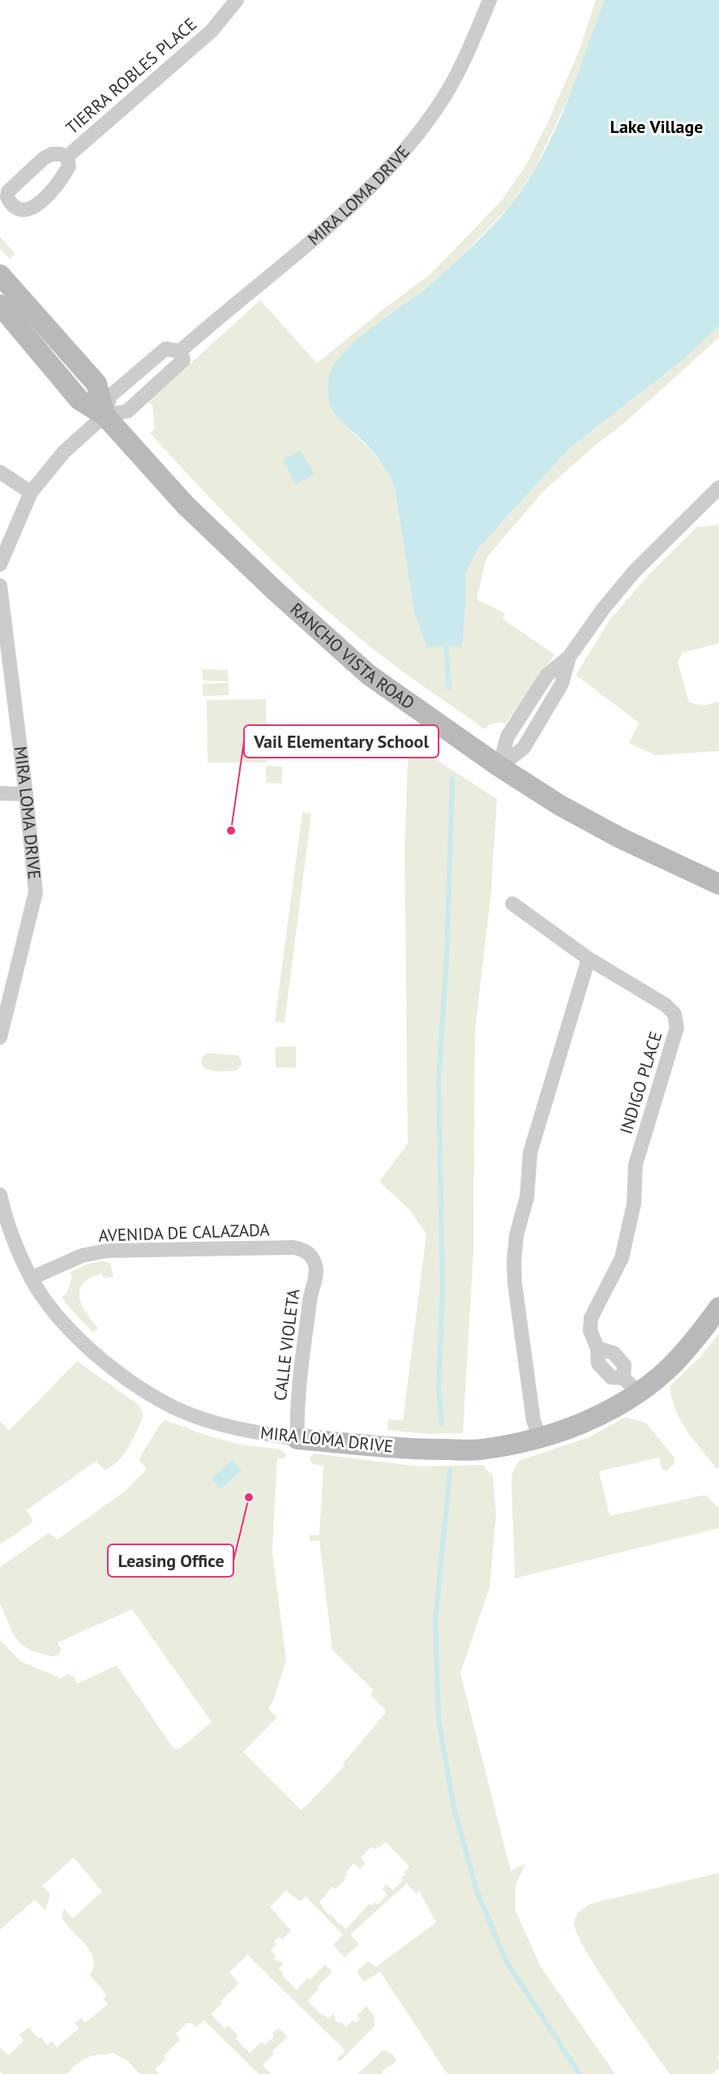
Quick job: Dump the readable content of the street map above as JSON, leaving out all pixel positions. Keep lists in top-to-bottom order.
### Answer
{
  "streets": {
    "main road": ["MIRA LOMA DRIVE", "RANCHO VISTA ROAD"],
    "street": [
      "TIERRA ROBLES PLACE",
      "INDIGO PLACE",
      "AVENIDA DE CALAZADA",
      "CALLE VIOLETA"
    ]
  },
  "crossings": [
    ["MIRA LOMA DRIVE", "RANCHO VISTA ROAD"],
    ["MIRA LOMA DRIVE", "INDIGO PLACE"],
    ["MIRA LOMA DRIVE", "AVENIDA DE CALAZADA"],
    ["MIRA LOMA DRIVE", "CALLE VIOLETA"],
    ["AVENIDA DE CALAZADA", "CALLE VIOLETA"]
  ],
  "districts": ["Lake Village"],
  "places": ["Vail Elementary School", "Leasing Office"]
}
